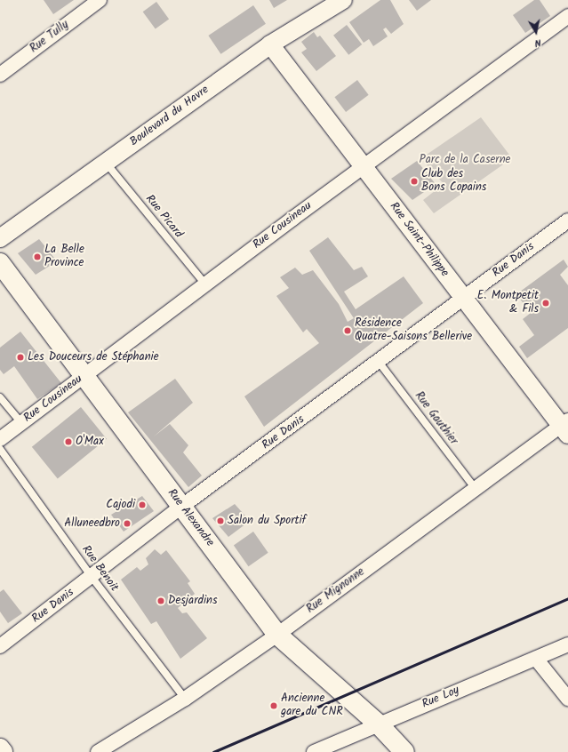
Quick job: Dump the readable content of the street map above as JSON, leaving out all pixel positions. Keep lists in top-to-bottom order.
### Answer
{
  "streets": {
    "main road": ["Rue Alexandre"],
    "street": [
      "Rue Tully",
      "Boulevard du Havre",
      "Rue Cousineau",
      "Rue Saint-Philippe",
      "Rue Danis",
      "Rue Mignonne",
      "Rue Loy"
    ],
    "lane": ["Rue Picard", "Rue Gauthier", "Rue Benoit"]
  },
  "crossings": [
    ["Boulevard du Havre", "Rue Picard"],
    ["Boulevard du Havre", "Rue Saint-Philippe"],
    ["Rue Picard", "Rue Cousineau"],
    ["Rue Cousineau", "Rue Saint-Philippe"],
    ["Rue Cousineau", "Rue Alexandre"],
    ["Rue Saint-Philippe", "Rue Danis"],
    ["Rue Saint-Philippe", "Rue Mignonne"],
    ["Rue Danis", "Rue Gauthier"],
    ["Rue Danis", "Rue Alexandre"],
    ["Rue Danis", "Rue Benoit"],
    ["Rue Gauthier", "Rue Mignonne"],
    ["Rue Alexandre", "Rue Mignonne"],
    ["Rue Alexandre", "Rue Loy"],
    ["Rue Benoit", "Rue Mignonne"]
  ],
  "parks": ["Parc de la Caserne"],
  "places": [
    "Club des Bons Copains",
    "La Belle Province",
    "E. Montpetit & Fils",
    "Résidence Quatre-Saisons Bellerive",
    "Les Douceurs de Stéphanie",
    "O'Max",
    "Cajodi",
    "Salon du Sportif",
    "Alluneedbro",
    "Desjardins",
    "Ancienne gare du CNR"
  ],
  "north": "bottom"
}
